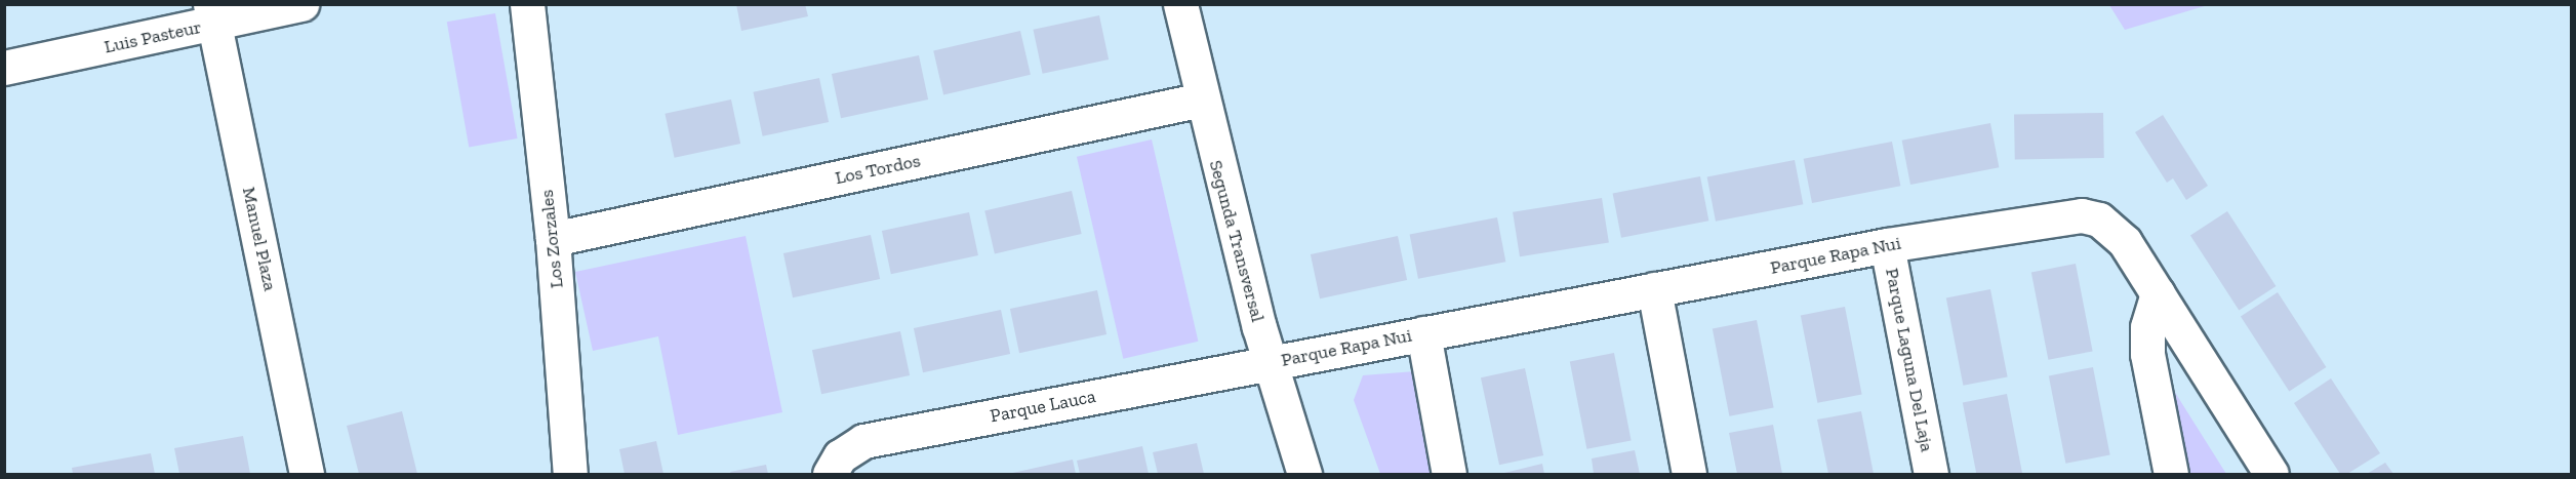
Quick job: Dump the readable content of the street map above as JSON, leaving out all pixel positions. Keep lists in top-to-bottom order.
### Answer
{
  "streets": {
    "street": [
      "Luis Pasteur",
      "Los Tordos",
      "Manuel Plaza",
      "Los Zorzales",
      "Segunda Transversal",
      "Parque Rapa Nui",
      "Parque Laguna Del Laja",
      "Parque Lauca"
    ]
  },
  "crossings": [
    ["Luis Pasteur", "Manuel Plaza"],
    ["Los Tordos", "Los Zorzales"],
    ["Los Tordos", "Segunda Transversal"],
    ["Segunda Transversal", "Parque Rapa Nui"],
    ["Segunda Transversal", "Parque Lauca"],
    ["Parque Rapa Nui", "Parque Laguna Del Laja"],
    ["Parque Rapa Nui", "Parque Lauca"]
  ]
}
